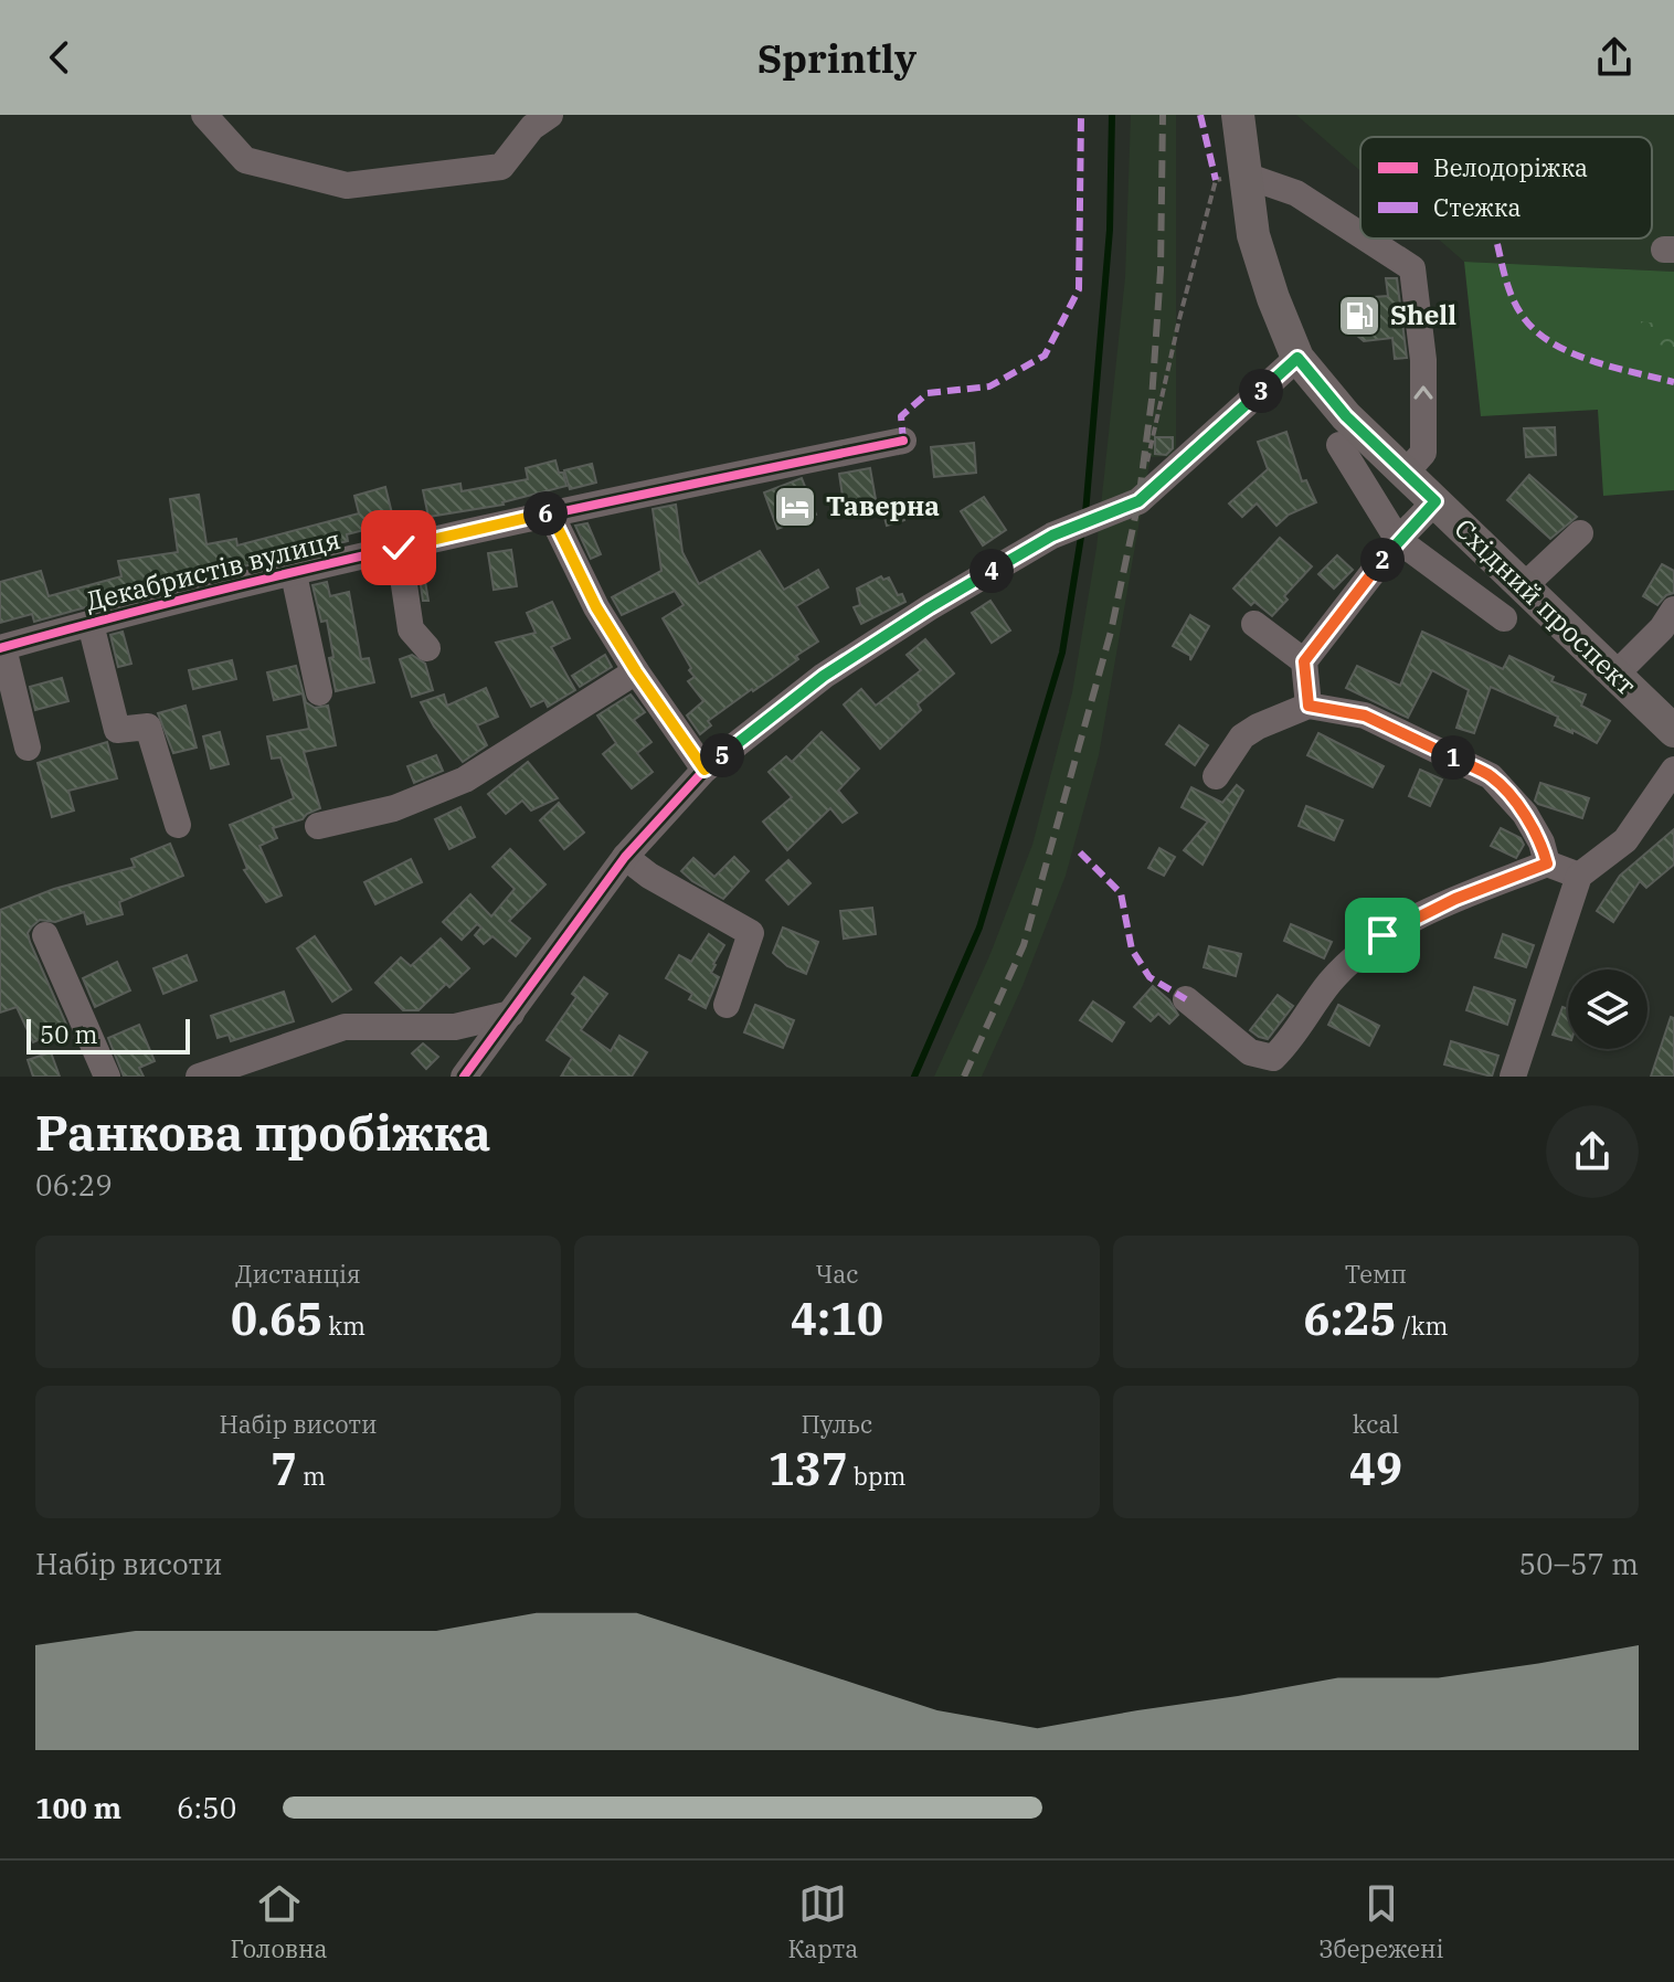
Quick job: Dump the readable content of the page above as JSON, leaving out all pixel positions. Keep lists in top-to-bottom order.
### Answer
{
  "streets": {
    "main road": ["Східний проспект"],
    "street": ["Декабристів вулиця"]
  },
  "places": {
    "fuel station": ["Shell"],
    "hotel": ["Таверна"]
  },
  "legend": ["Велодоріжка", "Стежка"],
  "scale_bar": "50 m",
  "page": {
    "header": "Sprintly",
    "pins": [
      "3",
      "6",
      "2",
      "4",
      "5",
      "1"
    ],
    "scale": "50 m",
    "heading": ["Ранкова пробіжка", "06:29"],
    "stats": [
      ["Дистанція", "0.65 km"],
      ["Час", "4:10"],
      ["Темп", "6:25 /km"],
      ["Набір висоти", "7 m"],
      ["Пульс", "137 bpm"],
      ["kcal", "49"]
    ],
    "chart": ["Набір висоти", "50–57 m"],
    "list": [
      {
        "name": "100 m",
        "note": "6:50"
      }
    ],
    "tabs": ["Головна", "Карта", "Збережені"]
  }
}
